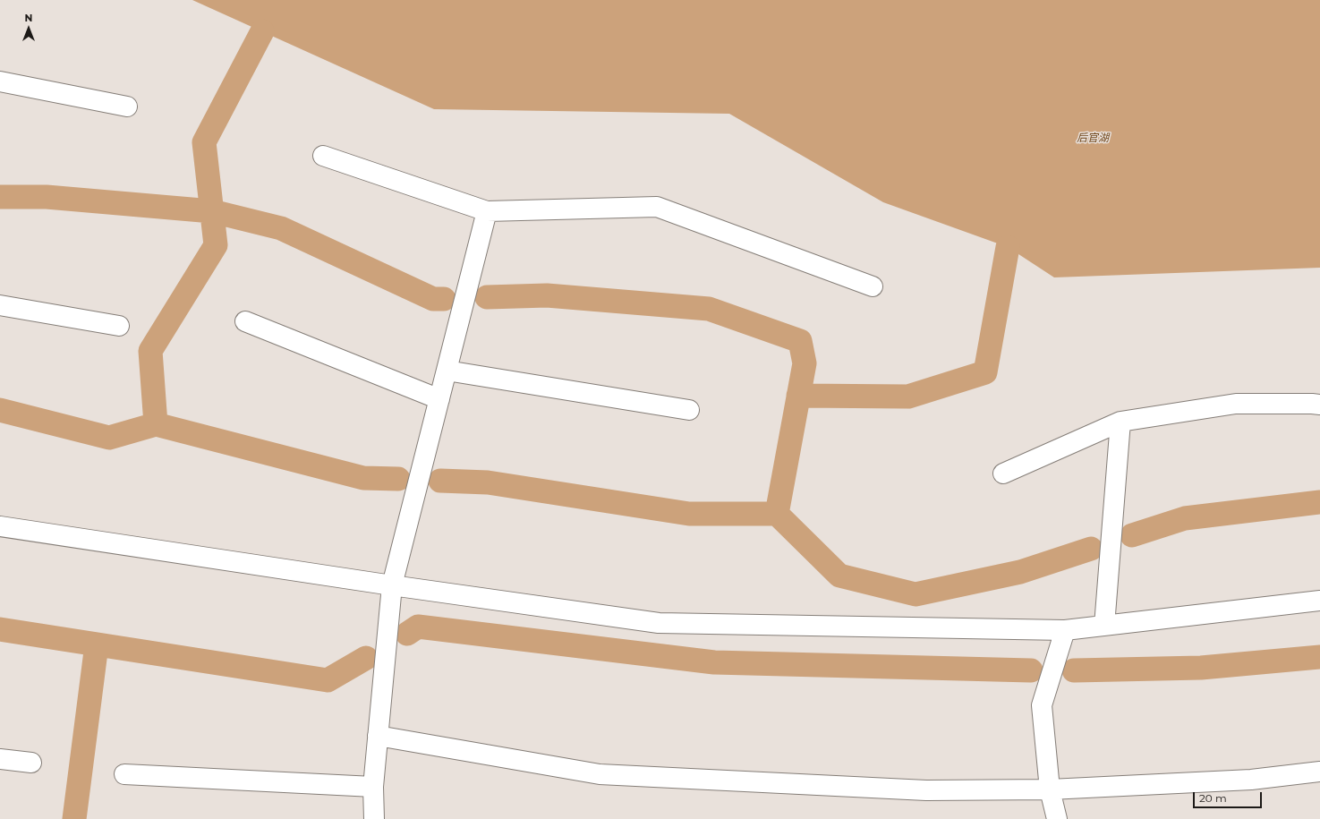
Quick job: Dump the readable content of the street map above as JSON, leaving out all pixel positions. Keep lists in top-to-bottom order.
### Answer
{
  "water": ["后官湖"],
  "scale_bar": "20 m",
  "north": "top"
}
